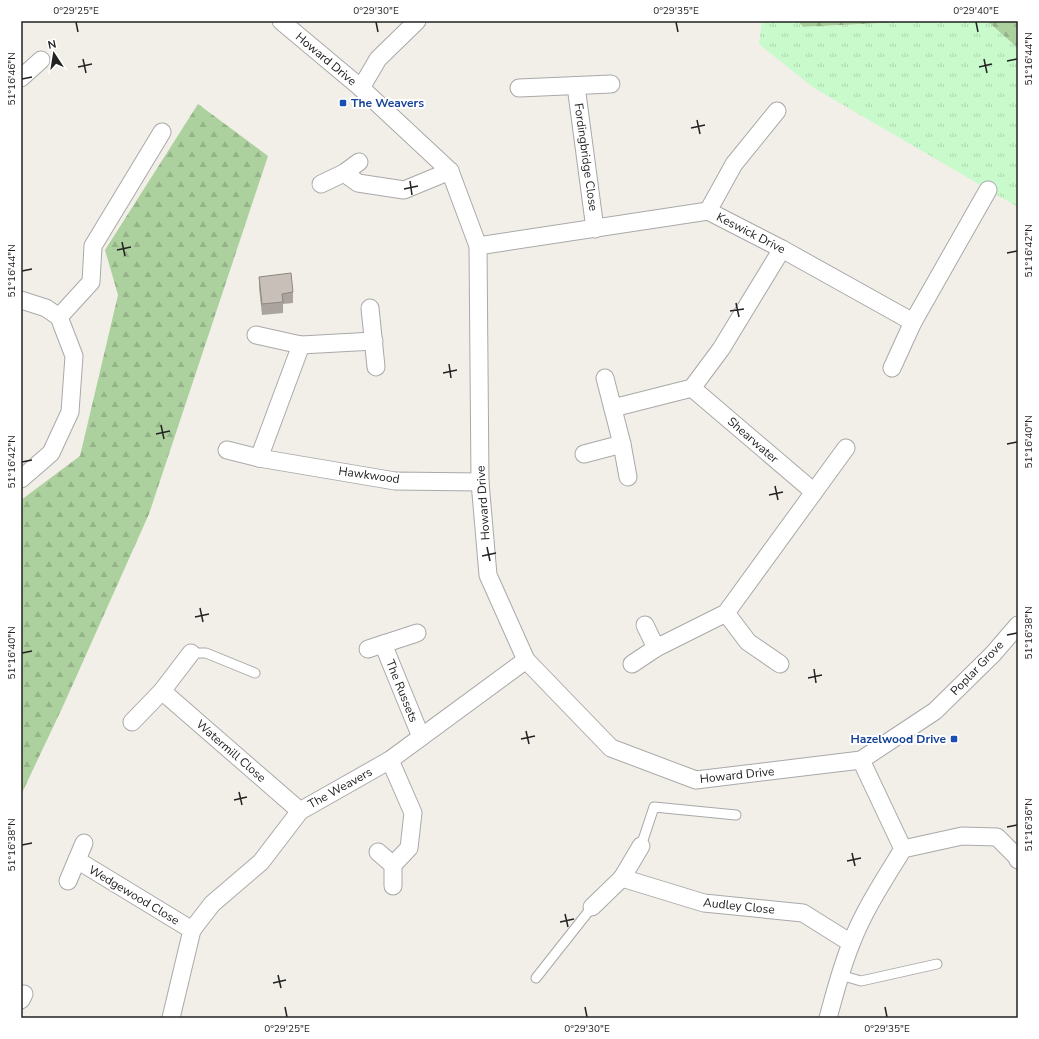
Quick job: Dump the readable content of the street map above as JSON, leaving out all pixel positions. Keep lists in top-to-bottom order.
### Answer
{
  "streets": {
    "street": [
      "Howard Drive",
      "Fordingbridge Close",
      "Keswick Drive",
      "Shearwater",
      "Hawkwood",
      "Poplar Grove",
      "The Russets",
      "Watermill Close",
      "The Weavers",
      "Wedgewood Close",
      "Audley Close"
    ]
  },
  "crossings": [
    ["Howard Drive", "Keswick Drive"],
    ["Howard Drive", "Hawkwood"],
    ["Howard Drive", "Poplar Grove"],
    ["Howard Drive", "The Weavers"],
    ["Fordingbridge Close", "Keswick Drive"],
    ["The Russets", "The Weavers"],
    ["Watermill Close", "The Weavers"],
    ["The Weavers", "Wedgewood Close"]
  ],
  "places": {
    "transit": ["The Weavers", "Hazelwood Drive"]
  },
  "north": "top",
  "coordinates": [
    "0°29'25\"E",
    "0°29'30\"E",
    "0°29'35\"E",
    "0°29'40\"E",
    "51°16'44\"N",
    "51°16'46\"N",
    "51°16'42\"N",
    "51°16'40\"N",
    "51°16'38\"N",
    "51°16'36\"N"
  ]
}
